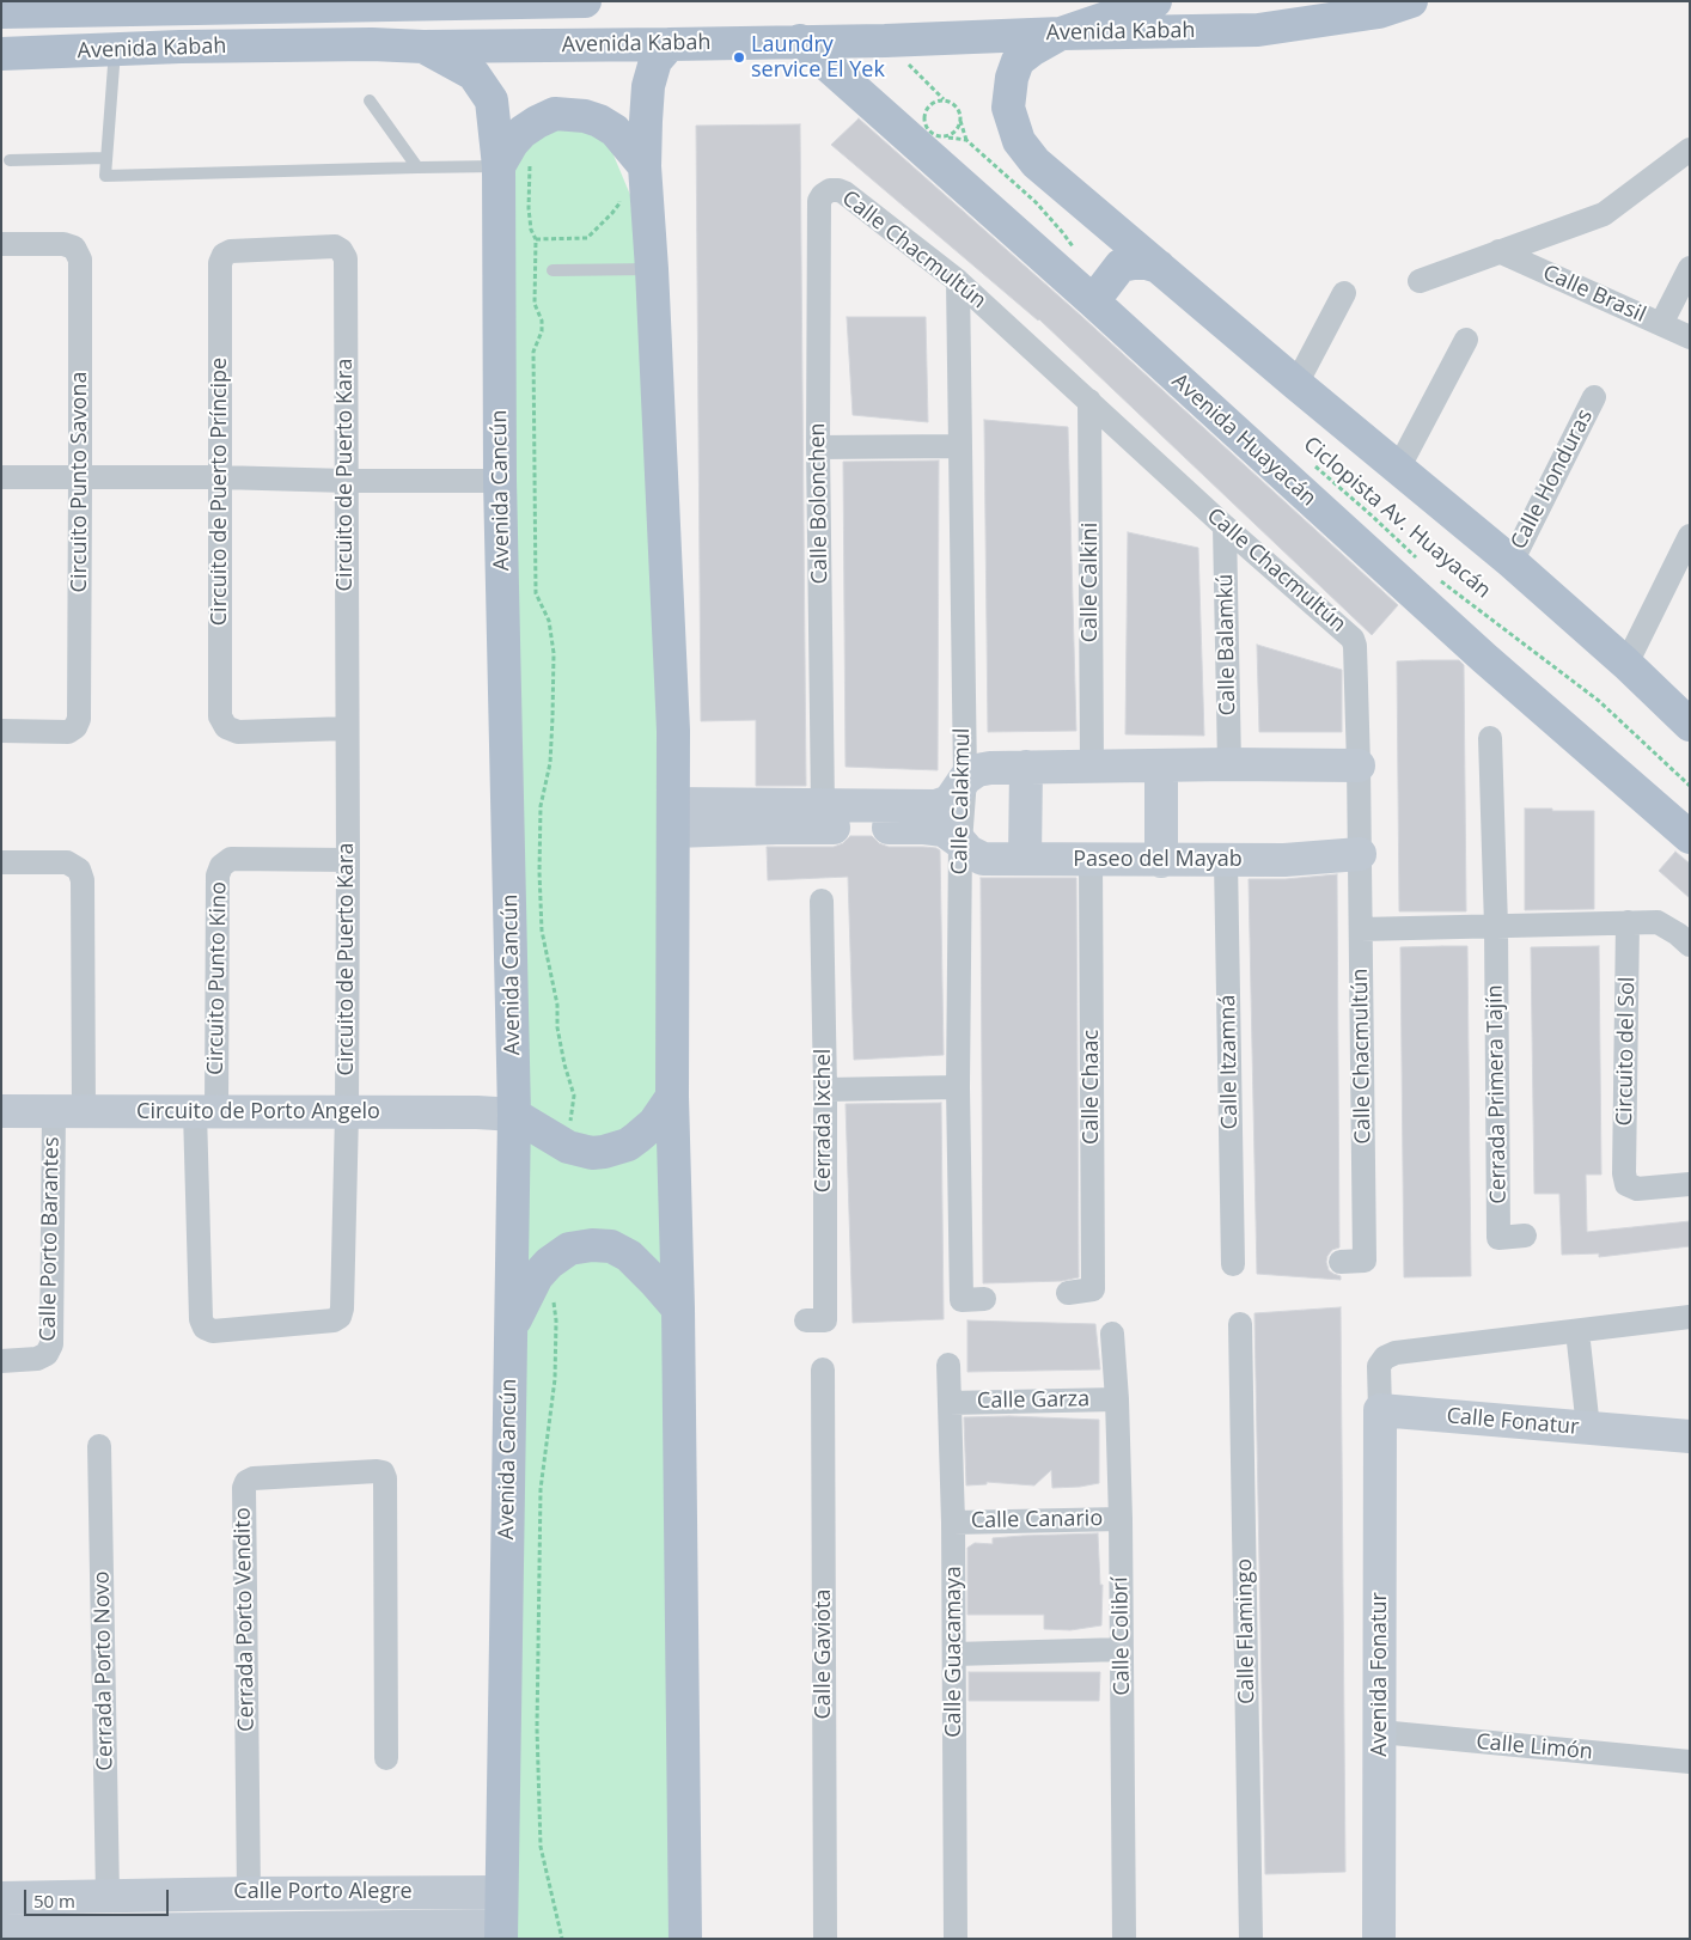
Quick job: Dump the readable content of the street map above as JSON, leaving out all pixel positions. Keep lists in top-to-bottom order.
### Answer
{
  "streets": {
    "main road": ["Avenida Kabah", "Avenida Huayacán", "Avenida Cancún"],
    "street": [
      "Calle Chacmultún",
      "Calle Brasil",
      "Circuito de Puerto Kara",
      "Calle Honduras",
      "Circuito Punto Savona",
      "Circuito de Puerto Príncipe",
      "Calle Bolonchen",
      "Calle Calkini",
      "Calle Balamkú",
      "Calle Calakmul",
      "Paseo del Mayab",
      "Circuito Punto Kino",
      "Circuito del Sol",
      "Calle Itzamná",
      "Calle Chaac",
      "Cerrada Primera Tajín",
      "Circuito de Porto Angelo",
      "Cerrada Ixchel",
      "Calle Porto Barantes",
      "Calle Garza",
      "Calle Fonatur",
      "Calle Canario",
      "Cerrada Porto Vendito",
      "Calle Flamingo",
      "Calle Colibrí",
      "Calle Guacamaya",
      "Calle Gaviota",
      "Cerrada Porto Novo",
      "Avenida Fonatur",
      "Calle Limón",
      "Calle Porto Alegre"
    ],
    "path": ["Ciclopista Av. Huayacán"]
  },
  "crossings": [
    ["Avenida Kabah", "Avenida Huayacán"],
    ["Avenida Kabah", "Avenida Cancún"],
    ["Calle Chacmultún", "Calle Bolonchen"],
    ["Calle Chacmultún", "Calle Calkini"],
    ["Calle Chacmultún", "Calle Balamkú"],
    ["Calle Chacmultún", "Calle Calakmul"],
    ["Calle Chacmultún", "Paseo del Mayab"],
    ["Circuito de Puerto Kara", "Circuito de Puerto Príncipe"],
    ["Circuito de Puerto Kara", "Circuito Punto Kino"],
    ["Circuito de Puerto Kara", "Circuito de Porto Angelo"],
    ["Avenida Cancún", "Circuito de Porto Angelo"],
    ["Avenida Cancún", "Calle Porto Alegre"],
    ["Calle Calakmul", "Paseo del Mayab"],
    ["Paseo del Mayab", "Calle Itzamná"],
    ["Paseo del Mayab", "Calle Chaac"],
    ["Circuito Punto Kino", "Circuito de Porto Angelo"],
    ["Circuito de Porto Angelo", "Calle Porto Barantes"],
    ["Calle Garza", "Calle Colibrí"],
    ["Calle Garza", "Calle Guacamaya"],
    ["Calle Fonatur", "Avenida Fonatur"],
    ["Calle Canario", "Calle Colibrí"],
    ["Calle Canario", "Calle Guacamaya"],
    ["Cerrada Porto Vendito", "Calle Porto Alegre"],
    ["Cerrada Porto Novo", "Calle Porto Alegre"],
    ["Avenida Fonatur", "Calle Limón"]
  ],
  "places": ["Laundry service El Yek"],
  "scale_bar": "50 m"
}
